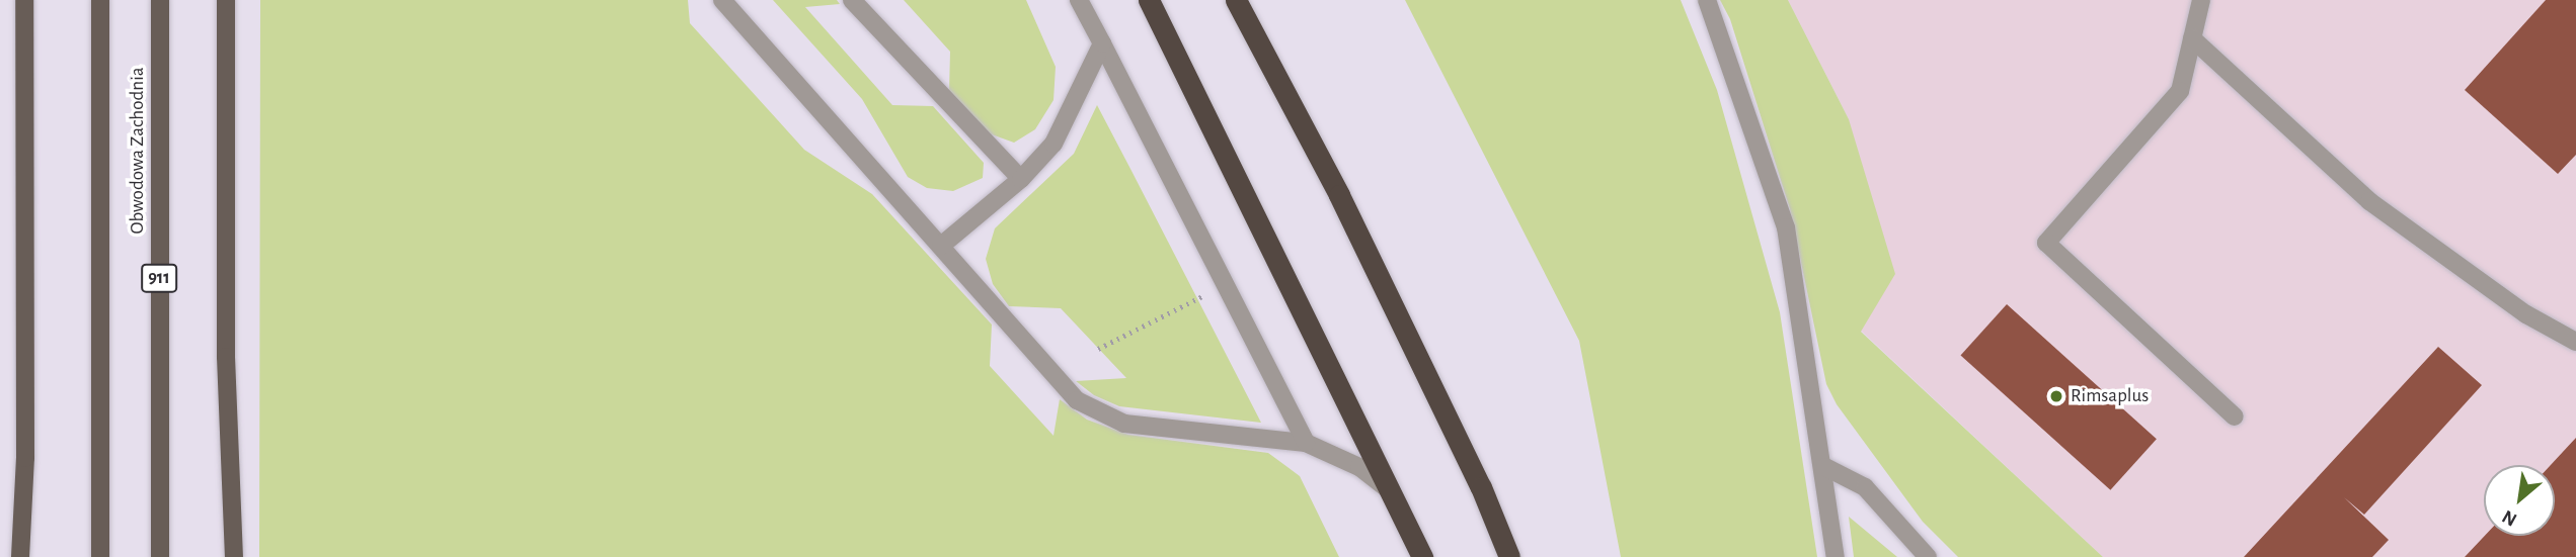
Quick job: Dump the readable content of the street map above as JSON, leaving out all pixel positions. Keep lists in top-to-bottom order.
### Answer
{
  "streets": {
    "main road": ["Obwodowa Zachodnia", "911"]
  },
  "places": ["Rimsaplus"],
  "north": "bottom left"
}
